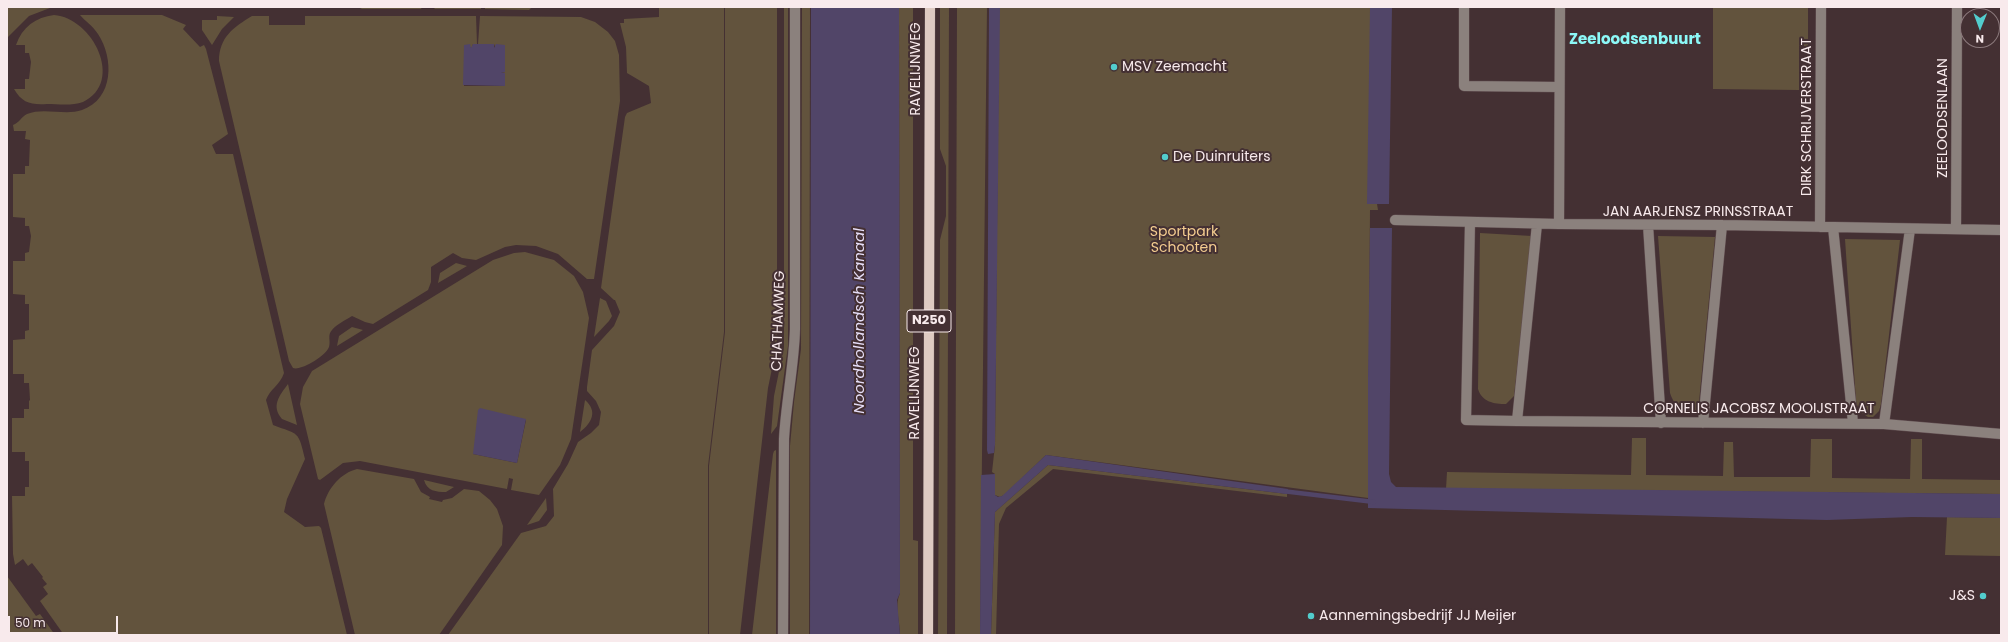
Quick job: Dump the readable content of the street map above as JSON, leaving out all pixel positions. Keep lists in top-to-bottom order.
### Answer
{
  "streets": {
    "main road": ["RAVELIJNWEG", "N250"],
    "street": [
      "DIRK SCHRIJVERSTRAAT",
      "ZEELOODSENLAAN",
      "JAN AARJENSZ PRINSSTRAAT",
      "CHATHAMWEG",
      "CORNELIS JACOBSZ MOOIJSTRAAT"
    ]
  },
  "crossings": [
    ["DIRK SCHRIJVERSTRAAT", "JAN AARJENSZ PRINSSTRAAT"],
    ["ZEELOODSENLAAN", "JAN AARJENSZ PRINSSTRAAT"],
    ["JAN AARJENSZ PRINSSTRAAT", "CORNELIS JACOBSZ MOOIJSTRAAT"]
  ],
  "districts": ["Zeeloodsenbuurt"],
  "water": ["Noordhollandsch Kanaal"],
  "parks": ["Sportpark Schooten"],
  "places": [
    "MSV Zeemacht",
    "De Duinruiters",
    "J&S",
    "Aannemingsbedrijf JJ Meijer"
  ],
  "scale_bar": "50 m",
  "north": "bottom"
}
